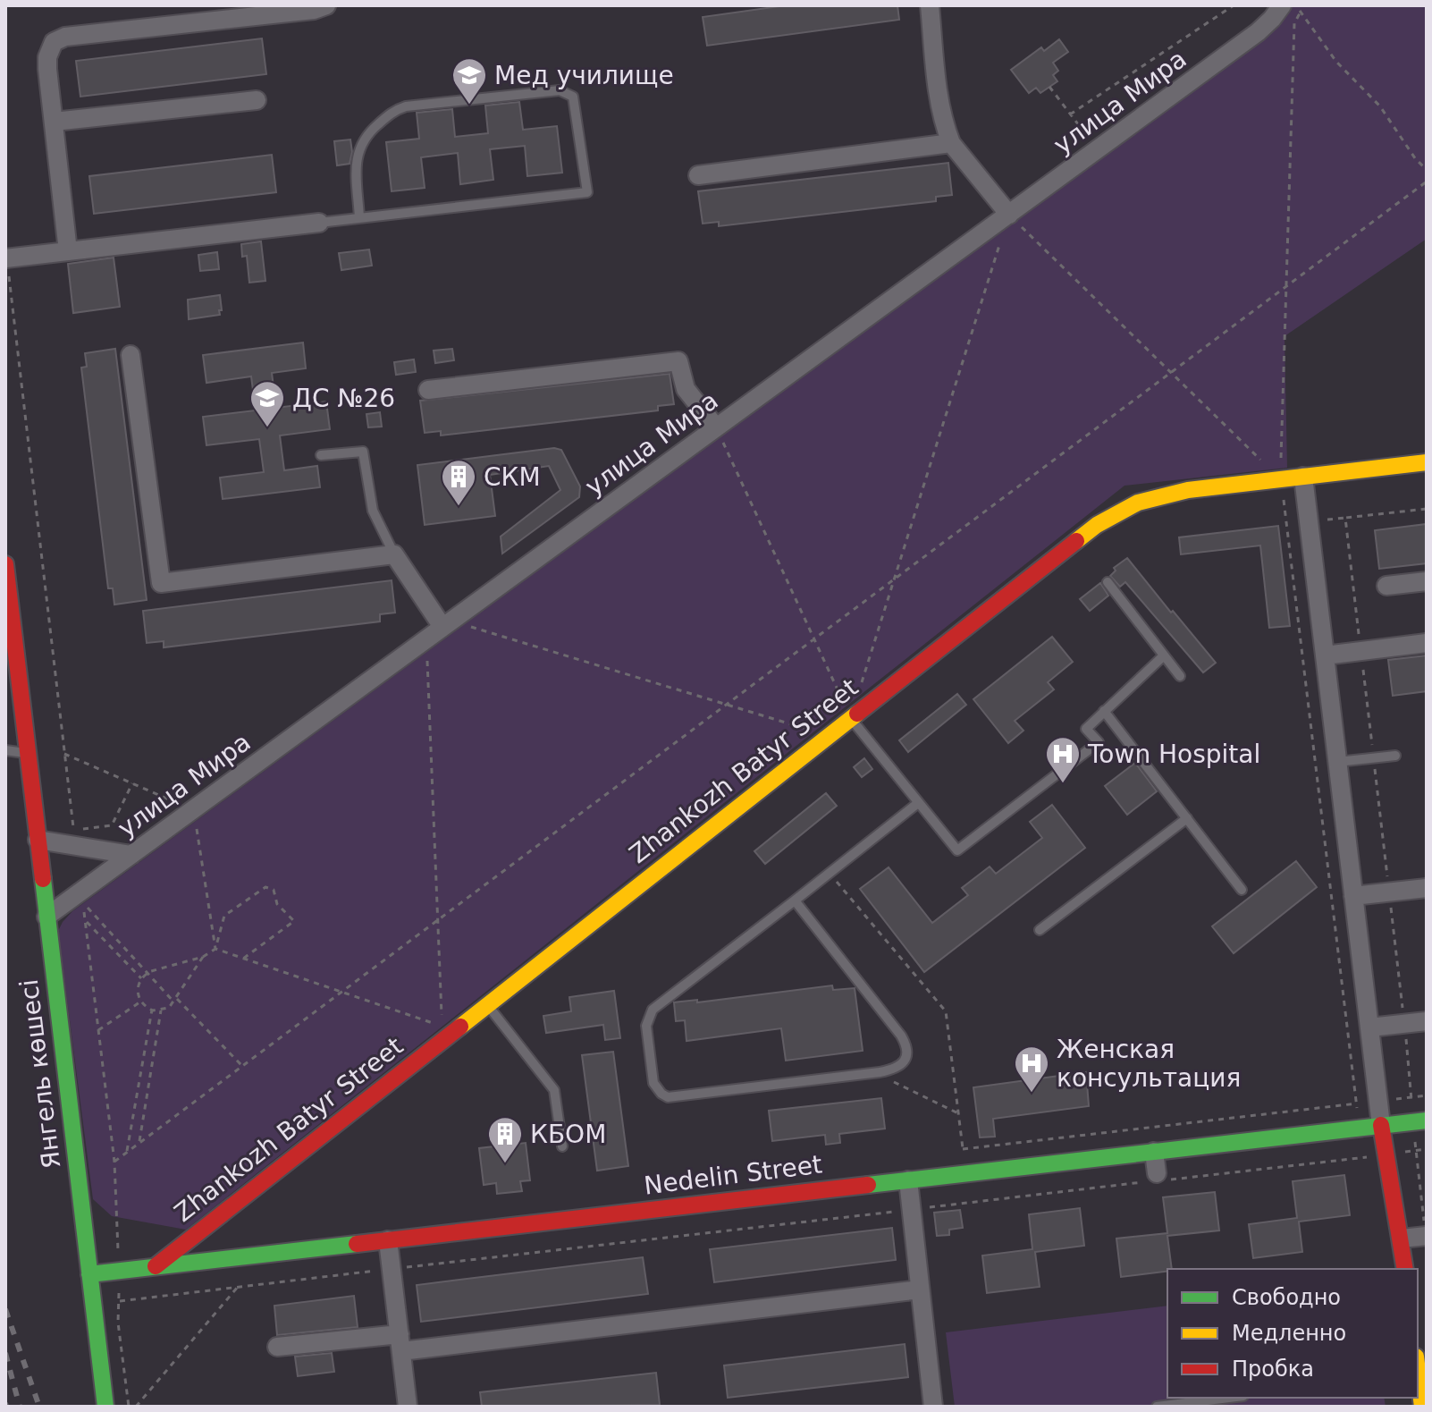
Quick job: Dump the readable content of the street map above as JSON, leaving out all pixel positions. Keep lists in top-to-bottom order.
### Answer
{
  "streets": {
    "street": [
      "улица Мира",
      "Zhankozh Batyr Street",
      "Янгель көшесі",
      "Nedelin Street"
    ]
  },
  "crossings": [
    ["улица Мира", "Янгель көшесі"],
    ["Zhankozh Batyr Street", "Nedelin Street"],
    ["Янгель көшесі", "Nedelin Street"]
  ],
  "places": {
    "school or university": ["Мед училище", "ДС №26"],
    "building": ["СКМ", "КБОМ"],
    "hospital": ["Town Hospital", "Женская консультация"]
  },
  "legend": ["Свободно", "Медленно", "Пробка"]
}
